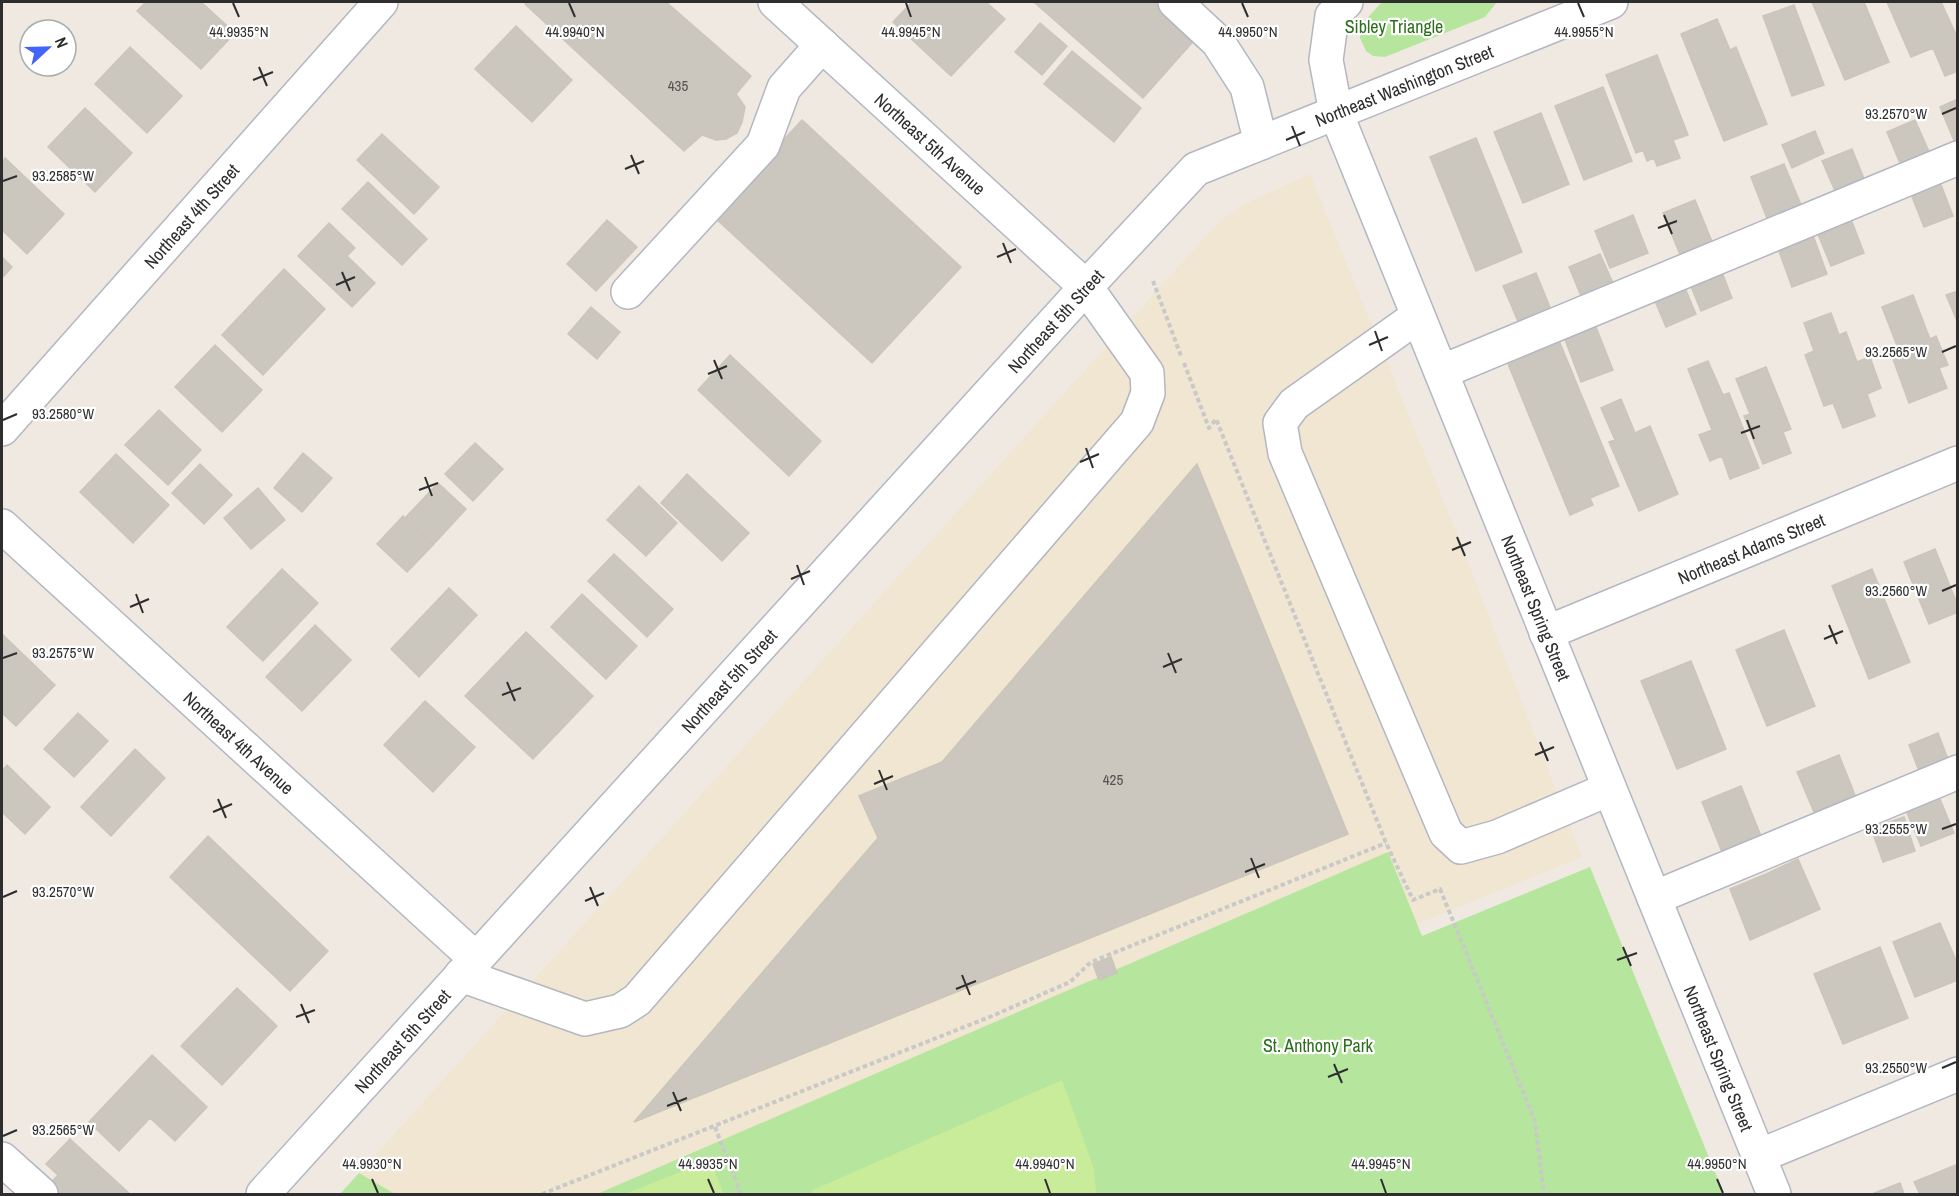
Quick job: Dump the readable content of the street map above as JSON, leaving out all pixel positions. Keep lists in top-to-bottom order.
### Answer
{
  "streets": {
    "street": [
      "Northeast Washington Street",
      "Northeast 5th Avenue",
      "Northeast 4th Street",
      "Northeast 5th Street",
      "Northeast Adams Street",
      "Northeast Spring Street",
      "Northeast 4th Avenue"
    ]
  },
  "crossings": [
    ["Northeast Washington Street", "Northeast 5th Street"],
    ["Northeast Washington Street", "Northeast Spring Street"],
    ["Northeast 5th Avenue", "Northeast 5th Street"],
    ["Northeast 5th Avenue", "Northeast 4th Avenue"],
    ["Northeast 5th Street", "Northeast 4th Avenue"],
    ["Northeast Adams Street", "Northeast Spring Street"]
  ],
  "parks": ["Sibley Triangle", "St. Anthony Park"],
  "house_numbers": ["435", "425"],
  "north": "right",
  "coordinates": [
    "44.9935°N",
    "44.9940°N",
    "44.9945°N",
    "44.9950°N",
    "44.9955°N",
    "93.2570°W",
    "93.2585°W",
    "93.2565°W",
    "93.2580°W",
    "93.2560°W",
    "93.2575°W",
    "93.2555°W",
    "93.2550°W",
    "44.9930°N"
  ]
}
